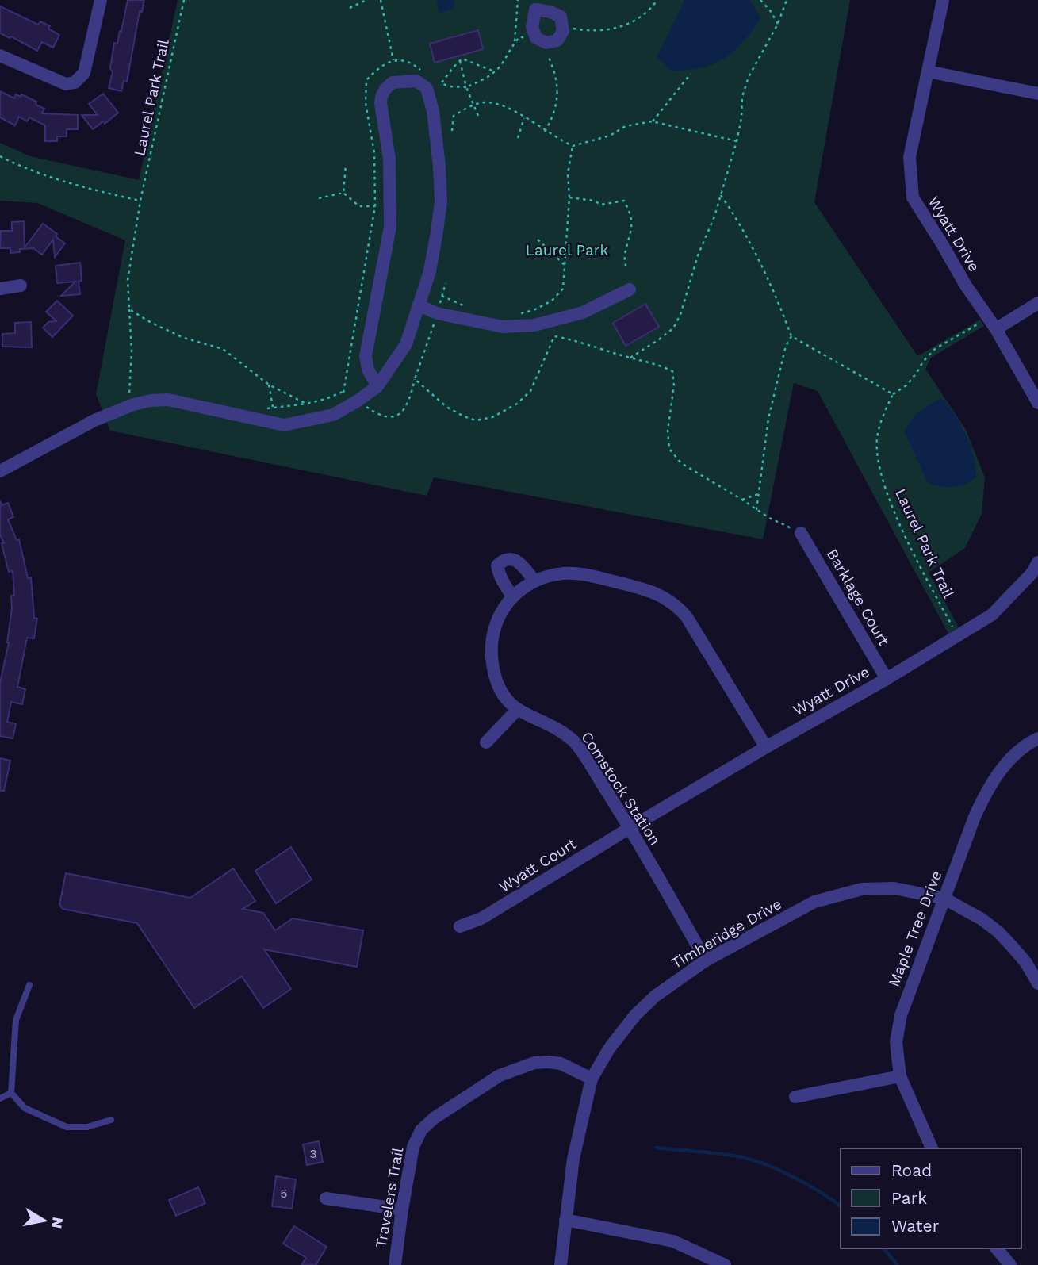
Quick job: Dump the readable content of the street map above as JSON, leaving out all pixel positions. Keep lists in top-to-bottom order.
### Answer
{
  "streets": {
    "street": [
      "Wyatt Drive",
      "Barklage Court",
      "Comstock Station",
      "Wyatt Court",
      "Maple Tree Drive",
      "Timberidge Drive",
      "Travelers Trail"
    ],
    "path": ["Laurel Park Trail"]
  },
  "crossings": [
    ["Laurel Park Trail", "Wyatt Drive"],
    ["Wyatt Drive", "Barklage Court"],
    ["Wyatt Drive", "Comstock Station"],
    ["Wyatt Drive", "Wyatt Court"],
    ["Comstock Station", "Wyatt Court"],
    ["Comstock Station", "Timberidge Drive"],
    ["Maple Tree Drive", "Timberidge Drive"],
    ["Timberidge Drive", "Travelers Trail"]
  ],
  "parks": ["Laurel Park"],
  "house_numbers": ["3", "5"],
  "legend": ["Road", "Park", "Water"],
  "north": "right"
}
